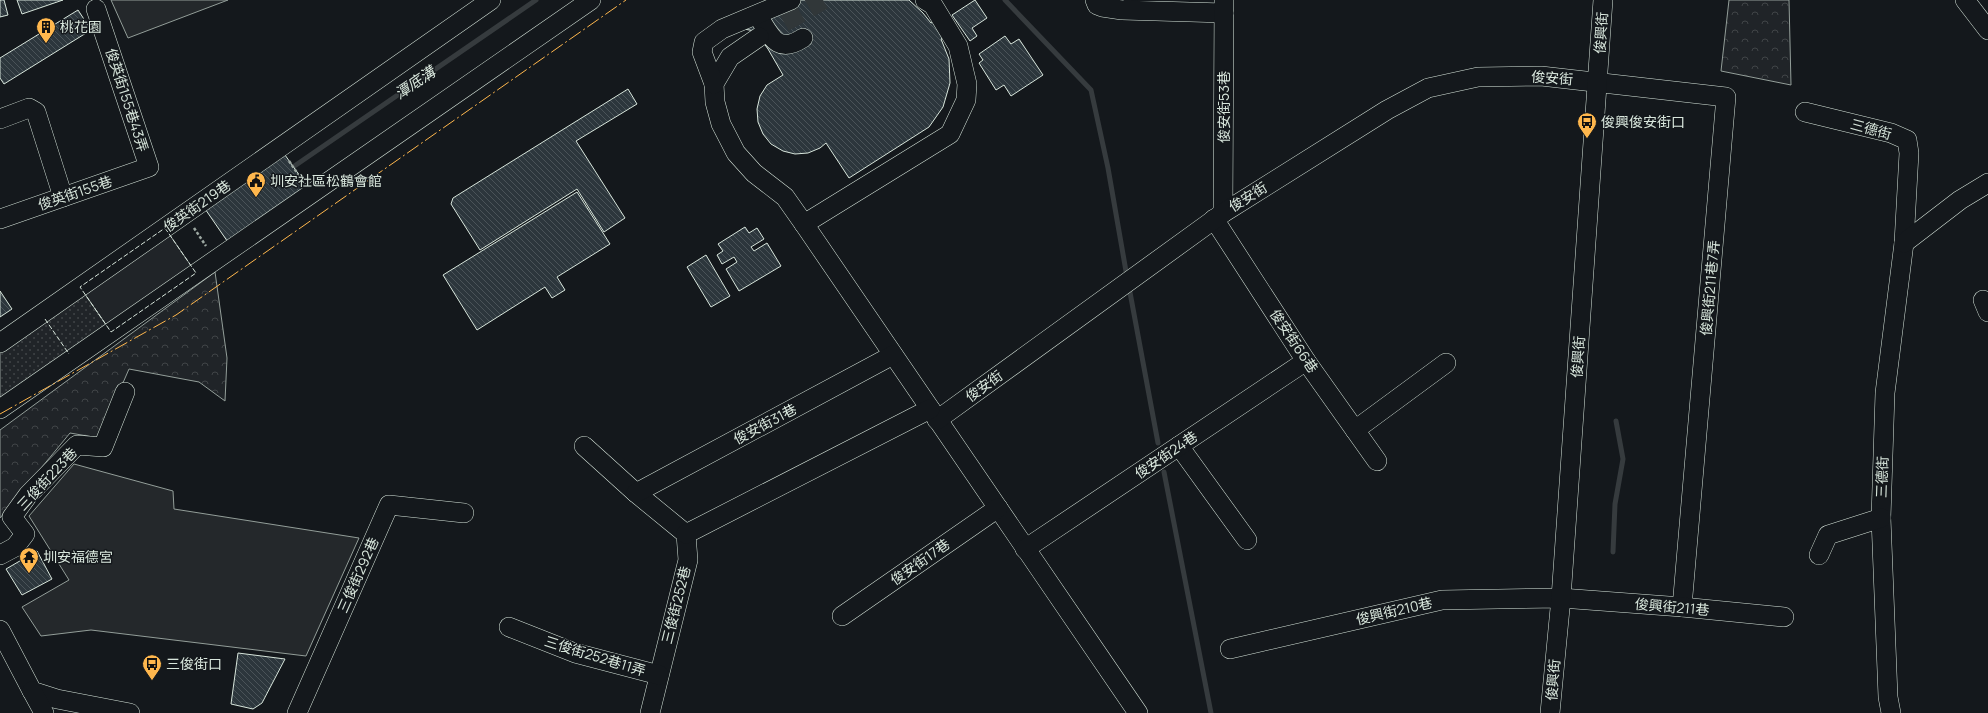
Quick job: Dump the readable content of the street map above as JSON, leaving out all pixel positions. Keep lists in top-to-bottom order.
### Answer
{
  "streets": {
    "street": [
      "俊興街",
      "俊安街",
      "俊英街155巷43弄",
      "俊安街53巷",
      "三德街",
      "俊英街155巷",
      "俊英街219巷",
      "俊興街211巷7弄",
      "俊安街66巷",
      "俊安街31巷",
      "俊安街24巷",
      "三俊街223巷",
      "俊安街17巷",
      "三俊街292巷",
      "三俊街252巷",
      "俊興街211巷",
      "俊興街210巷",
      "三俊街252巷11弄"
    ]
  },
  "crossings": [
    ["俊興街", "俊安街"],
    ["俊興街", "俊興街211巷7弄"],
    ["俊興街", "俊興街211巷"],
    ["俊興街", "俊興街210巷"],
    ["俊安街", "俊安街53巷"],
    ["俊安街", "俊興街211巷7弄"],
    ["俊安街", "俊安街66巷"],
    ["俊安街", "三俊街252巷"],
    ["俊英街155巷43弄", "俊英街155巷"],
    ["俊安街53巷", "俊安街66巷"],
    ["俊興街211巷7弄", "俊興街211巷"],
    ["俊安街66巷", "俊安街24巷"],
    ["三俊街252巷", "三俊街252巷11弄"],
    ["俊興街211巷", "俊興街210巷"]
  ],
  "water": ["潭底溝"],
  "places": {
    "building": ["桃花園"],
    "bus stop": ["俊興俊安街口", "三俊街口"],
    "public building": ["圳安社區松鶴會館"],
    "temple": ["圳安福德宮"]
  }
}
